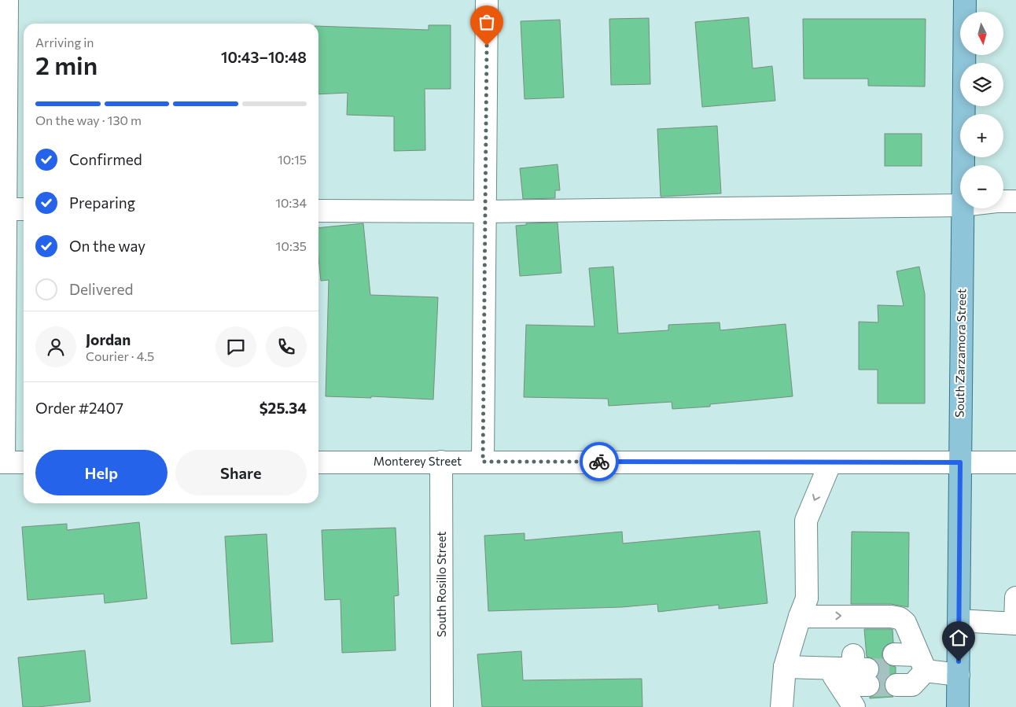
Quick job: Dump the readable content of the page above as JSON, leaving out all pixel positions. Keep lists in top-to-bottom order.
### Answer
{
  "streets": {
    "main road": ["South Zarzamora Street"],
    "street": ["Monterey Street", "South Rosillo Street"]
  },
  "crossings": [
    ["South Zarzamora Street", "Monterey Street"],
    ["Monterey Street", "South Rosillo Street"]
  ],
  "north": "bottom",
  "page": {
    "map_buttons": ["+", "−"],
    "heading": ["2 min", "Arriving in", "10:43–10:48"],
    "panel": [
      "Jordan",
      "Courier · 4.5",
      "Order #2407",
      "$25.34"
    ],
    "bar": "On the way · 130 m",
    "list": [
      ["Confirmed", "10:15"],
      ["Preparing", "10:34"],
      ["On the way", "10:35"],
      "Delivered"
    ],
    "buttons": ["Help", "Share"]
  }
}
